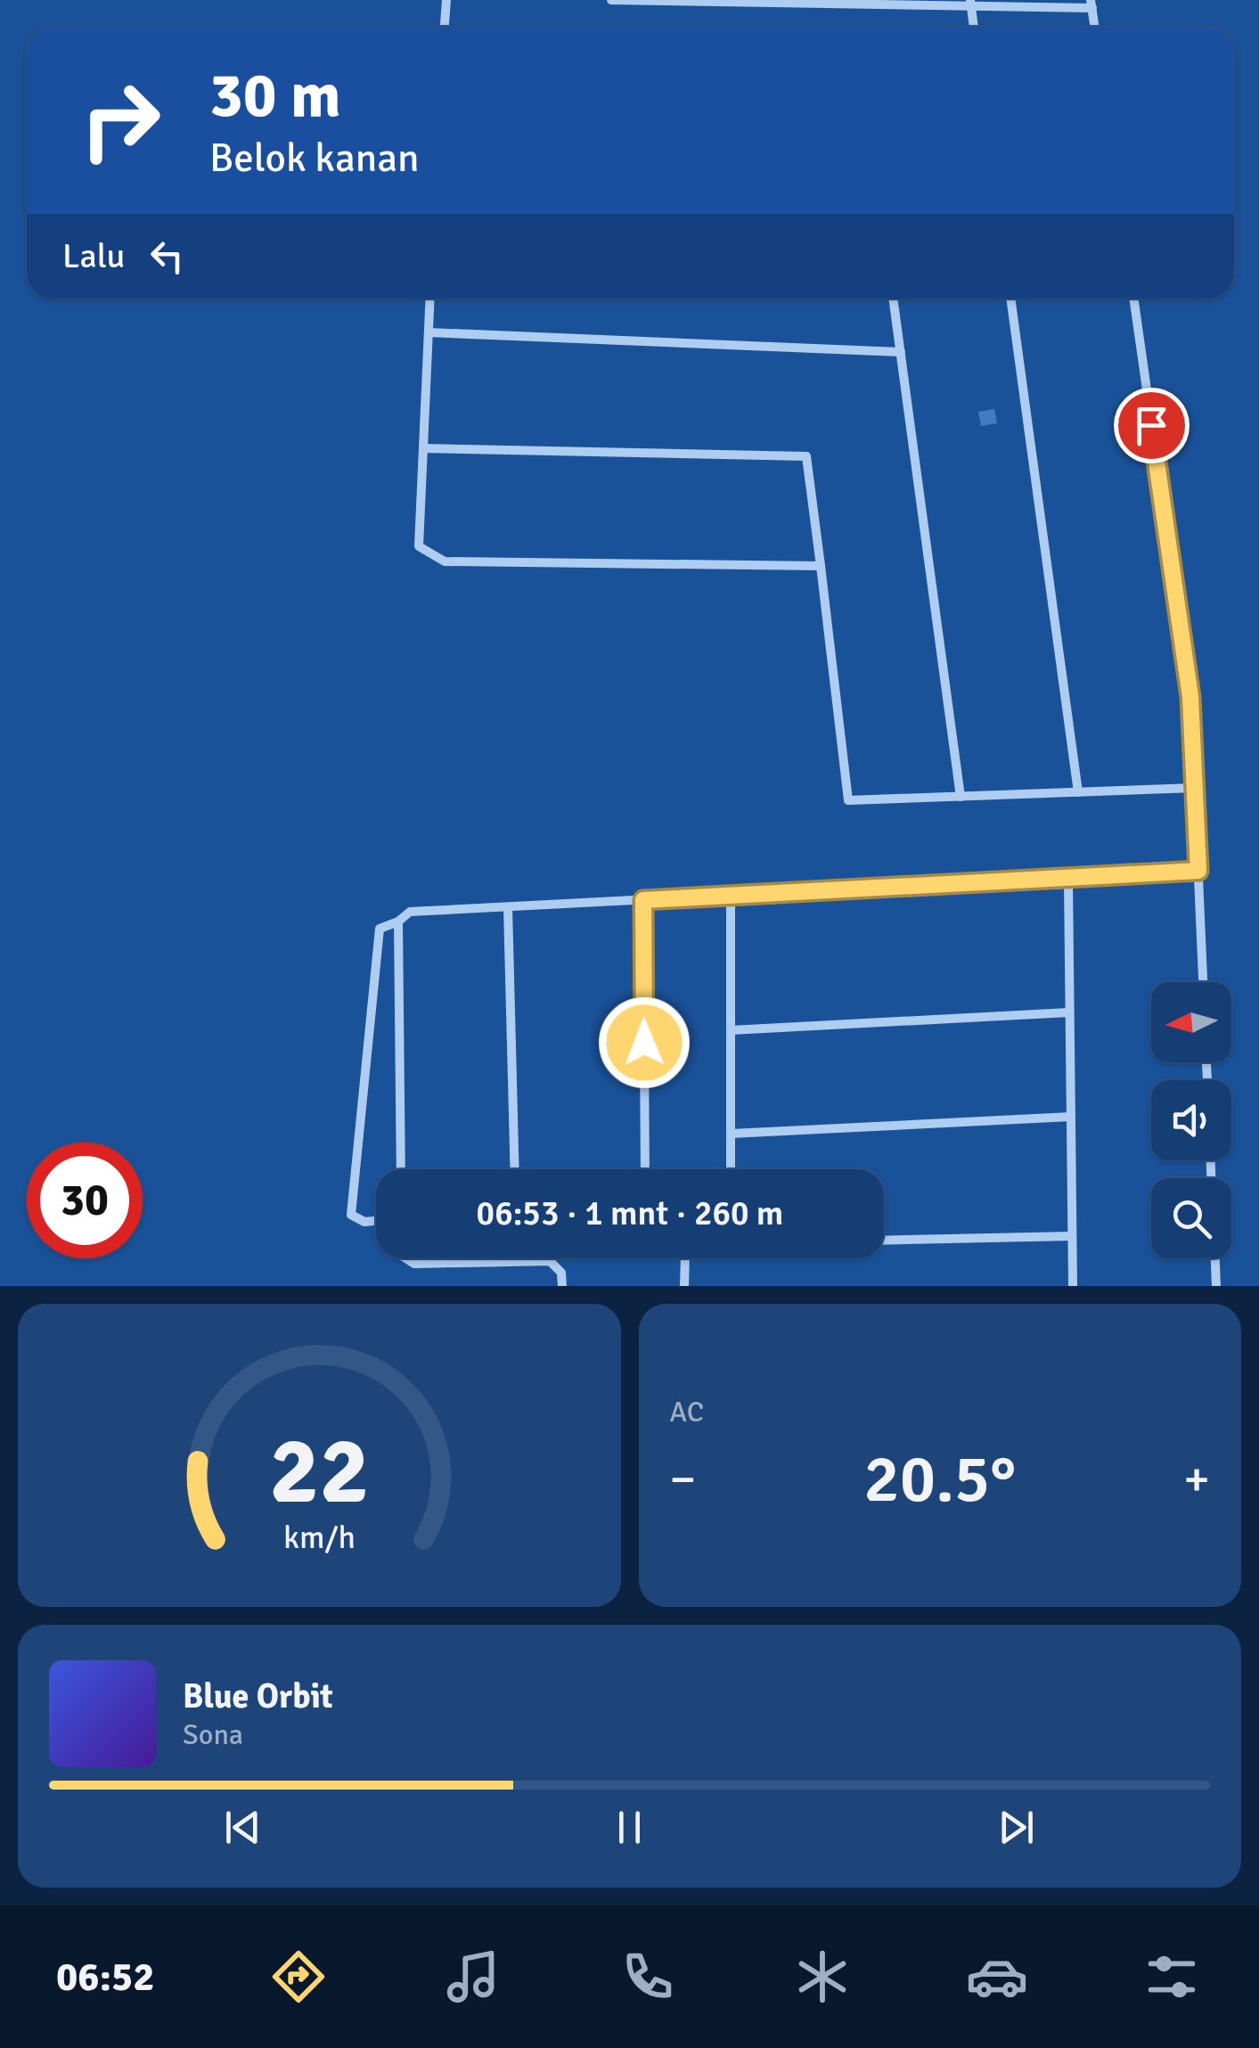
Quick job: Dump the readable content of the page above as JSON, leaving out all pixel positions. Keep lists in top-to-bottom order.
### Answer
{
  "north": "left",
  "page": {
    "turn": ["30 m", "Belok kanan"],
    "then": "Lalu",
    "limit": "30",
    "trip": "06:53 · 1 mnt · 260 m",
    "tile": "AC",
    "heat": ["−", "20.5°", "+"],
    "song": ["Blue Orbit", "Sona"],
    "tabs": "06:52",
    "gauge": ["22", "km/h"]
  }
}
